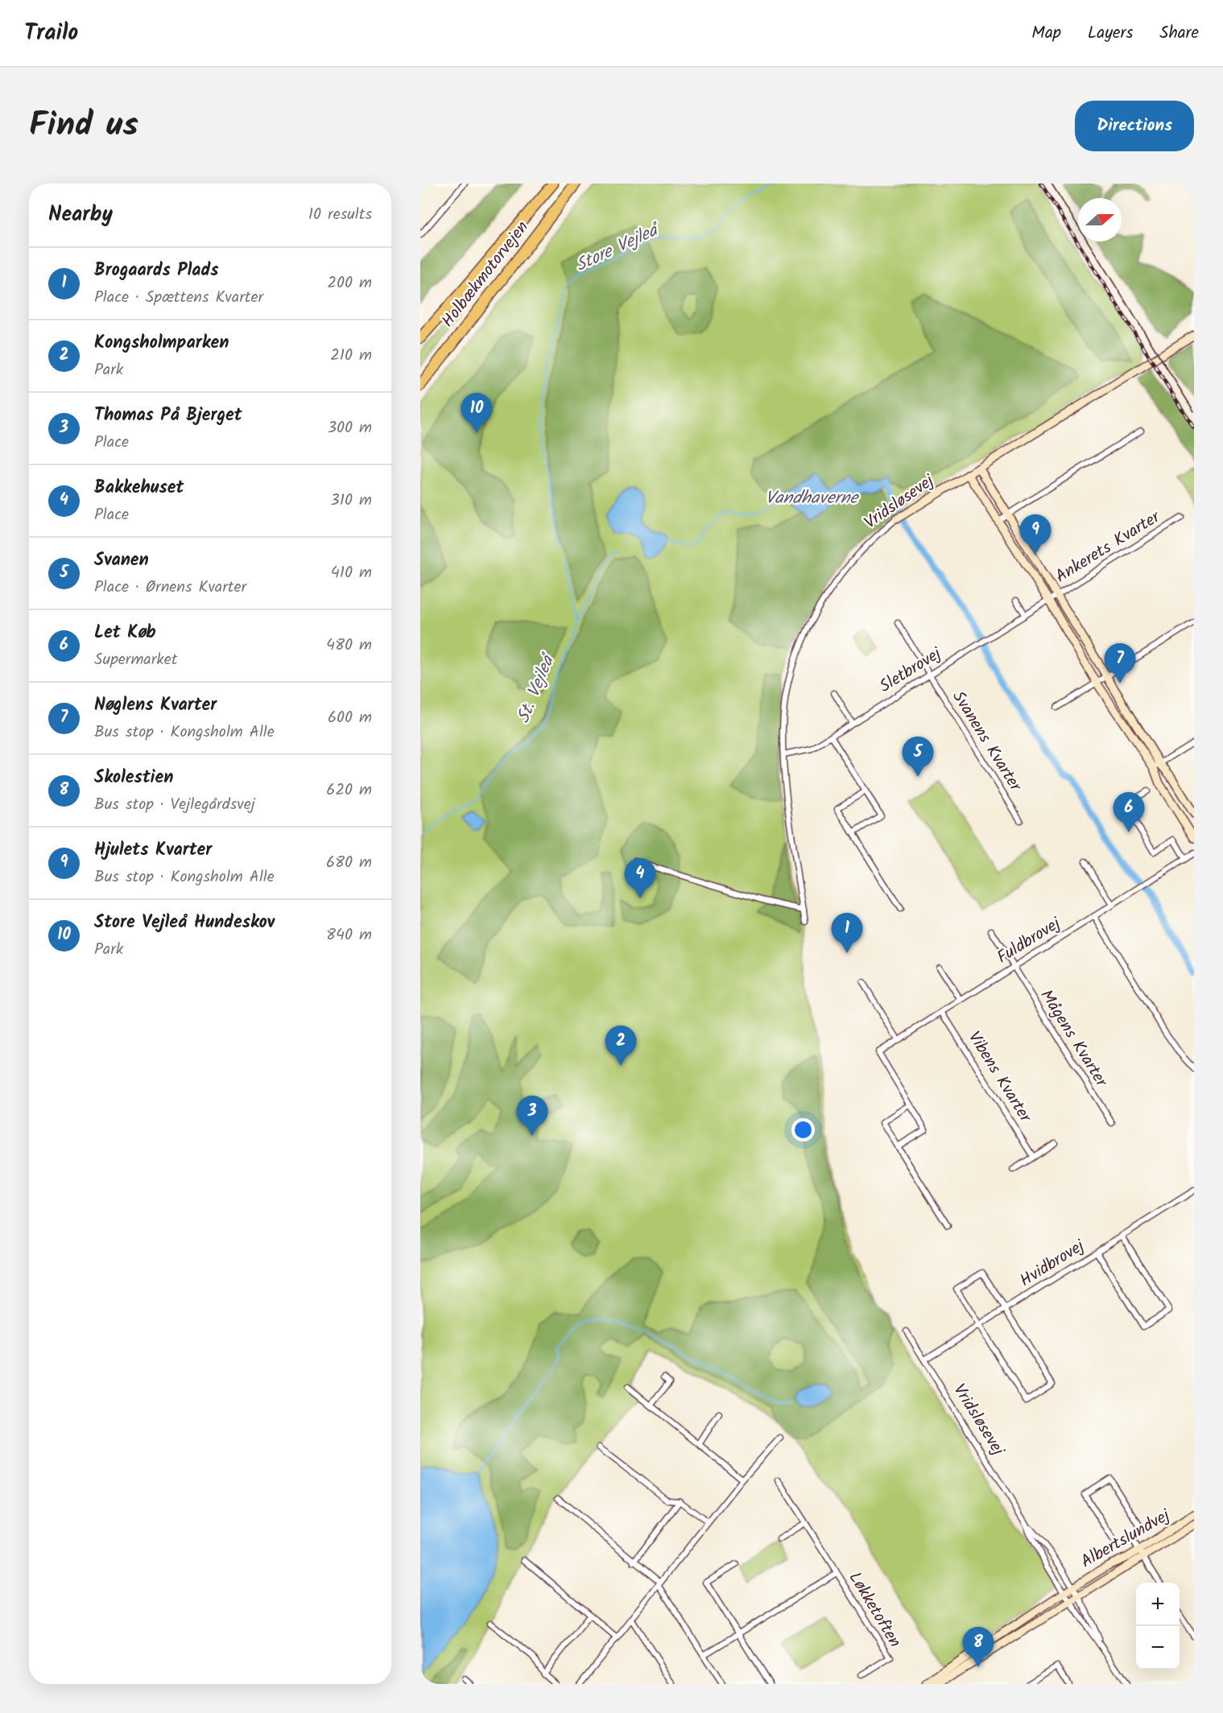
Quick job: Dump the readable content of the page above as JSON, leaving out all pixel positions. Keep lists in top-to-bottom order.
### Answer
{
  "streets": {
    "highway": ["Holbækmotorvejen"],
    "street": [
      "Vridsløsevej",
      "Ankerets Kvarter",
      "Sletbrovej",
      "Svanens Kvarter",
      "Fuldbrovej",
      "Mågens Kvarter",
      "Vibens Kvarter",
      "Hvidbrovej",
      "Albertslundvej",
      "Løkketoften"
    ]
  },
  "crossings": [
    ["Vridsløsevej", "Sletbrovej"],
    ["Vridsløsevej", "Hvidbrovej"],
    ["Vridsløsevej", "Albertslundvej"],
    ["Ankerets Kvarter", "Sletbrovej"],
    ["Sletbrovej", "Svanens Kvarter"],
    ["Fuldbrovej", "Mågens Kvarter"],
    ["Fuldbrovej", "Vibens Kvarter"]
  ],
  "water": ["Store Vejleå", "Vandhaverne", "St. Vejleå"],
  "north": "right",
  "page": {
    "header": "Trailo",
    "nav": ["Map", "Layers", "Share"],
    "title": "Find us",
    "buttons": "Directions",
    "heading": ["Nearby", "10 results"],
    "list": [
      {
        "mark": "1",
        "name": "Brogaards Plads",
        "note": "Place · Spættens Kvarter",
        "value": "200 m"
      },
      {
        "mark": "2",
        "name": "Kongsholmparken",
        "note": "Park",
        "value": "210 m"
      },
      {
        "mark": "3",
        "name": "Thomas På Bjerget",
        "note": "Place",
        "value": "300 m"
      },
      {
        "mark": "4",
        "name": "Bakkehuset",
        "note": "Place",
        "value": "310 m"
      },
      {
        "mark": "5",
        "name": "Svanen",
        "note": "Place · Ørnens Kvarter",
        "value": "410 m"
      },
      {
        "mark": "6",
        "name": "Let Køb",
        "note": "Supermarket",
        "value": "480 m"
      },
      {
        "mark": "7",
        "name": "Nøglens Kvarter",
        "note": "Bus stop · Kongsholm Alle",
        "value": "600 m"
      },
      {
        "mark": "8",
        "name": "Skolestien",
        "note": "Bus stop · Vejlegårdsvej",
        "value": "620 m"
      },
      {
        "mark": "9",
        "name": "Hjulets Kvarter",
        "note": "Bus stop · Kongsholm Alle",
        "value": "680 m"
      },
      {
        "mark": "10",
        "name": "Store Vejleå Hundeskov",
        "note": "Park",
        "value": "840 m"
      }
    ],
    "pins": [
      "10",
      "9",
      "7",
      "5",
      "6",
      "4",
      "1",
      "2",
      "3",
      "8"
    ],
    "map_buttons": ["+", "−"]
  }
}
